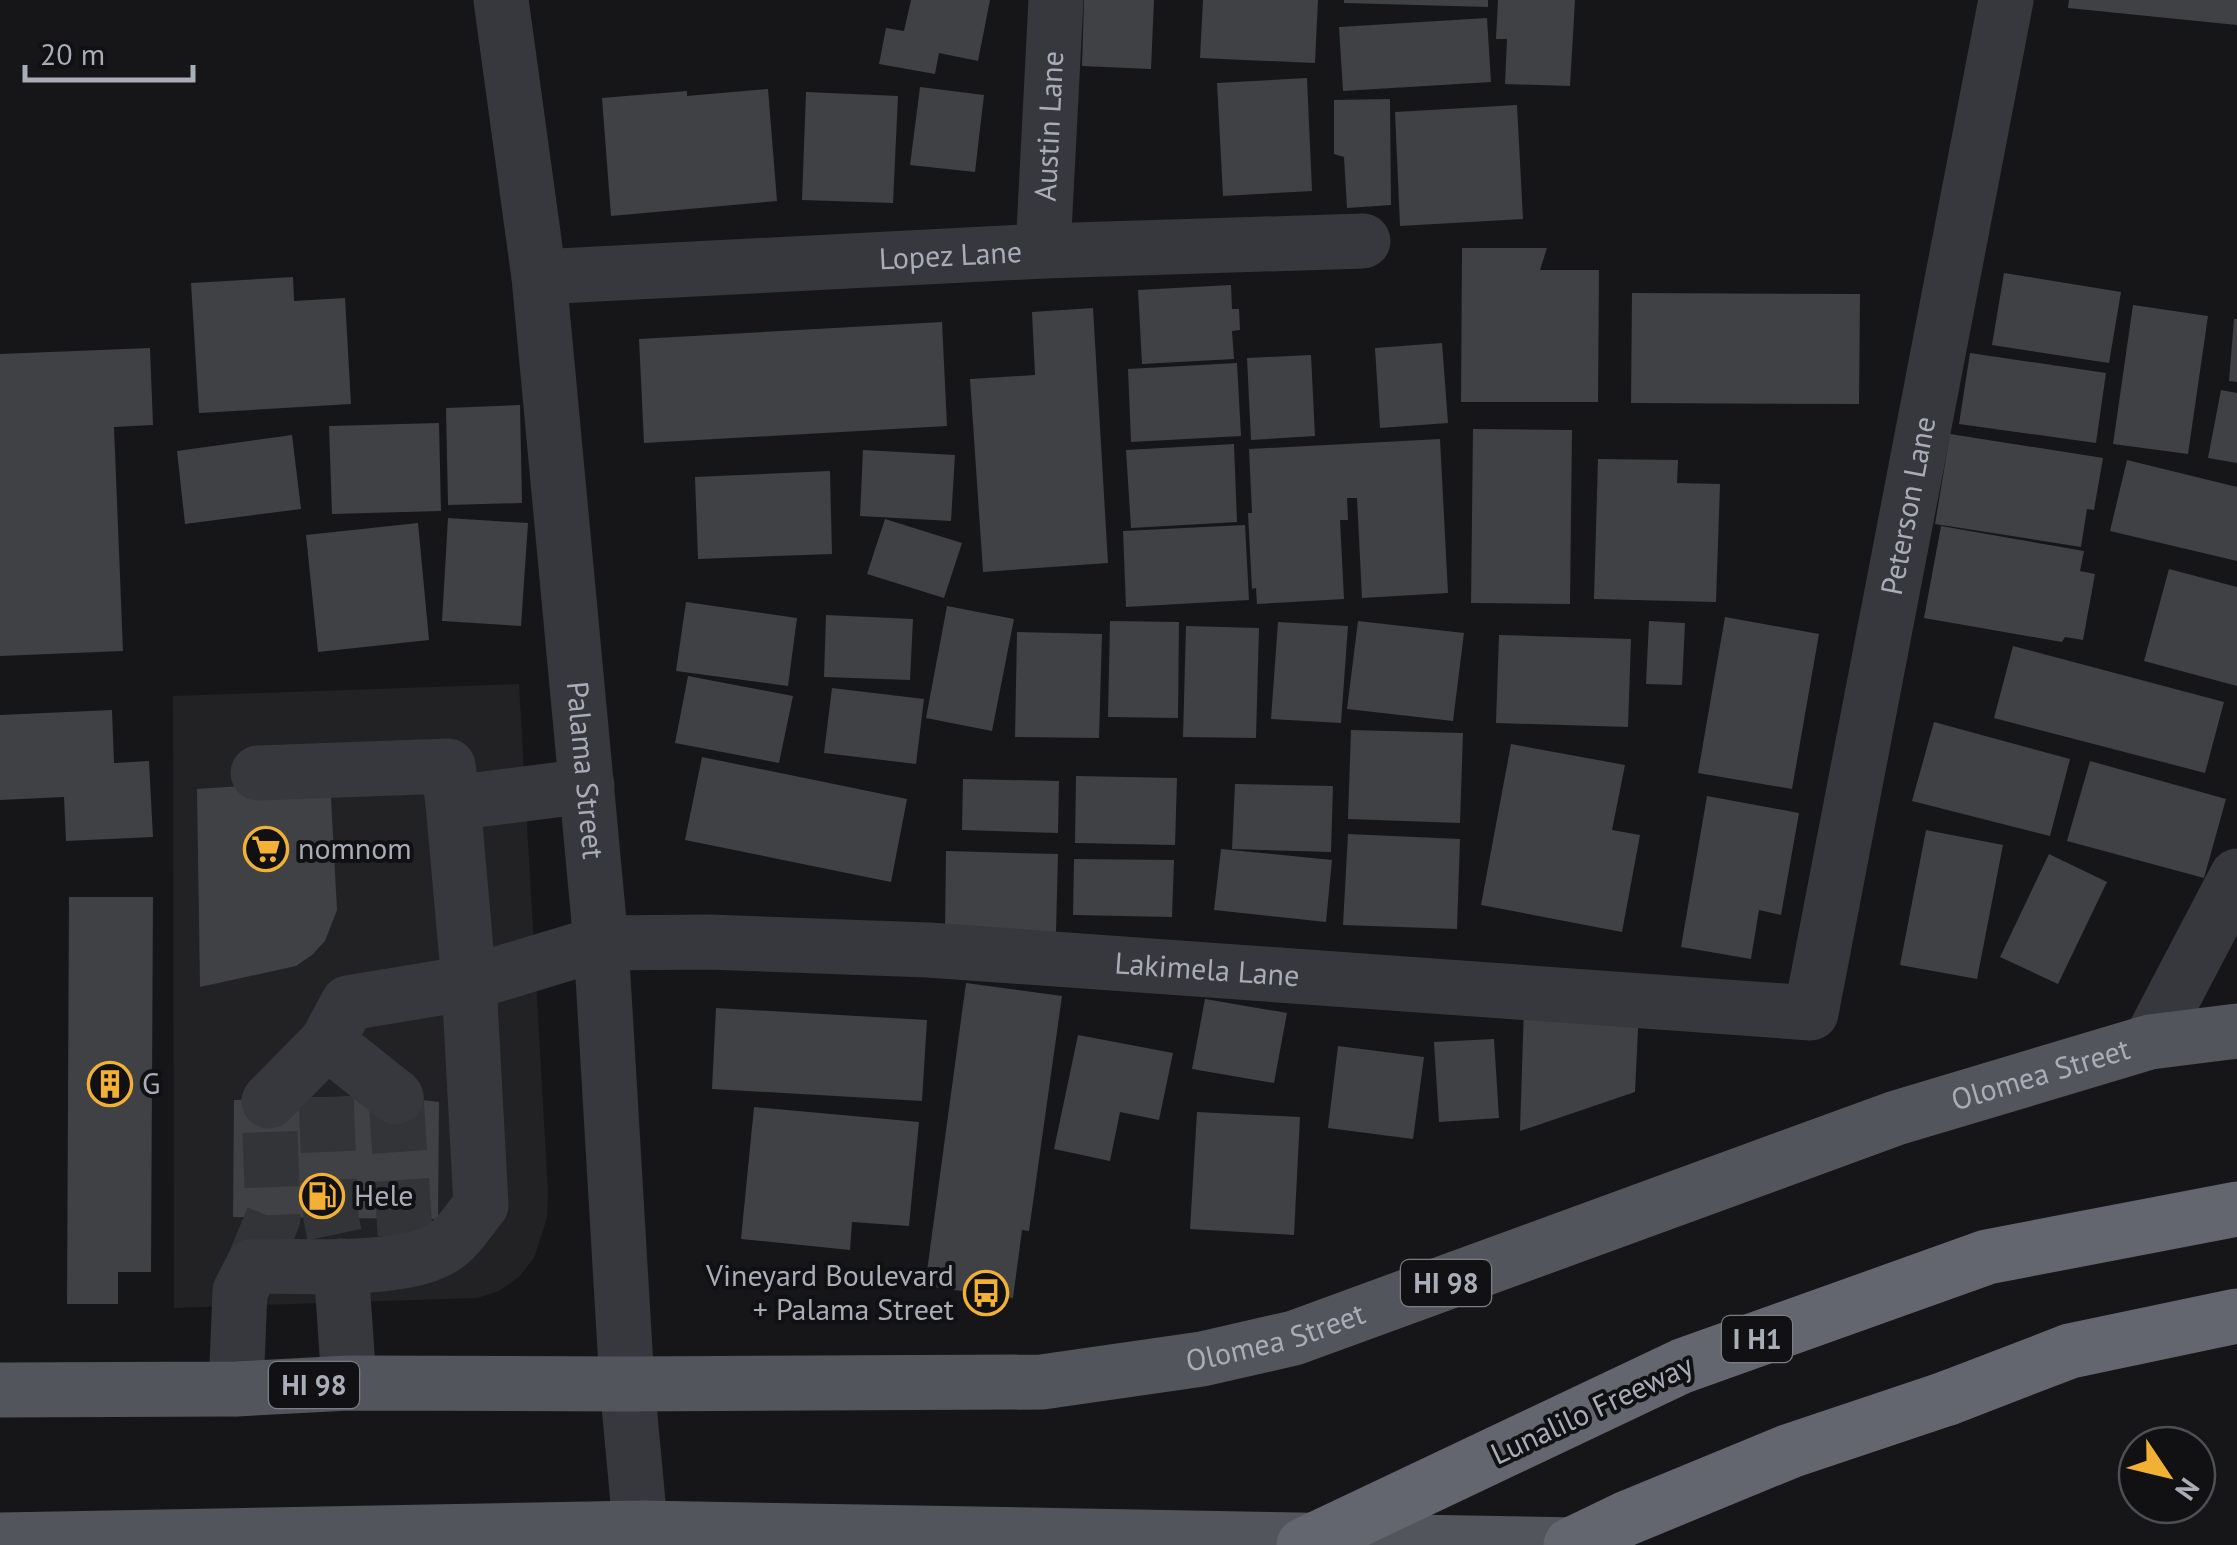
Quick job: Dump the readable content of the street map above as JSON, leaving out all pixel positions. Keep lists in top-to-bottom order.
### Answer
{
  "streets": {
    "highway": ["I H1", "Lunalilo Freeway"],
    "main road": ["Olomea Street", "HI 98"],
    "street": [
      "Austin Lane",
      "Lopez Lane",
      "Peterson Lane",
      "Palama Street",
      "Lakimela Lane"
    ]
  },
  "crossings": [
    ["Austin Lane", "Lopez Lane"],
    ["Lopez Lane", "Palama Street"],
    ["Peterson Lane", "Lakimela Lane"],
    ["Palama Street", "Lakimela Lane"],
    ["Palama Street", "Olomea Street"],
    ["Palama Street", "HI 98"],
    ["Olomea Street", "HI 98"]
  ],
  "places": {
    "supermarket": ["nomnom"],
    "building": ["G"],
    "fuel station": ["Hele"],
    "bus stop": ["Vineyard Boulevard + Palama Street"]
  },
  "scale_bar": "20 m",
  "north": "bottom right"
}
